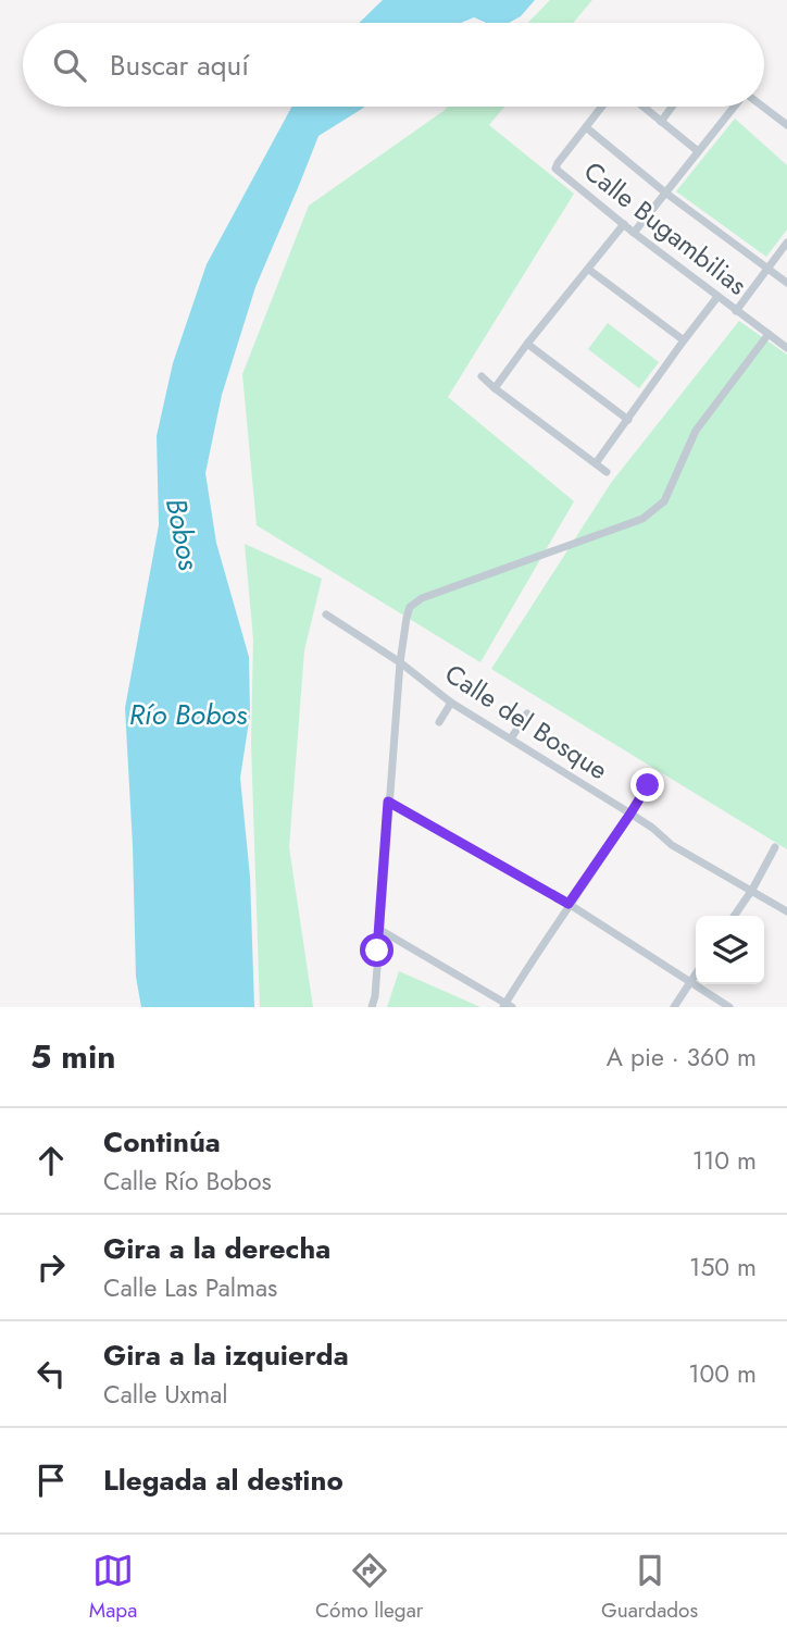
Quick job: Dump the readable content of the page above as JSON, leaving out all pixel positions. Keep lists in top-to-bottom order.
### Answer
{
  "streets": {
    "street": ["Calle Bugambilias", "Calle del Bosque"]
  },
  "water": ["Bobos", "Río Bobos"],
  "page": {
    "search": "Buscar aquí",
    "heading": ["5 min", "A pie · 360 m"],
    "list": [
      ["Continúa", "Calle Río Bobos", "110 m"],
      ["Gira a la derecha", "Calle Las Palmas", "150 m"],
      ["Gira a la izquierda", "Calle Uxmal", "100 m"],
      "Llegada al destino"
    ],
    "nav": ["Mapa", "Cómo llegar", "Guardados"]
  }
}
